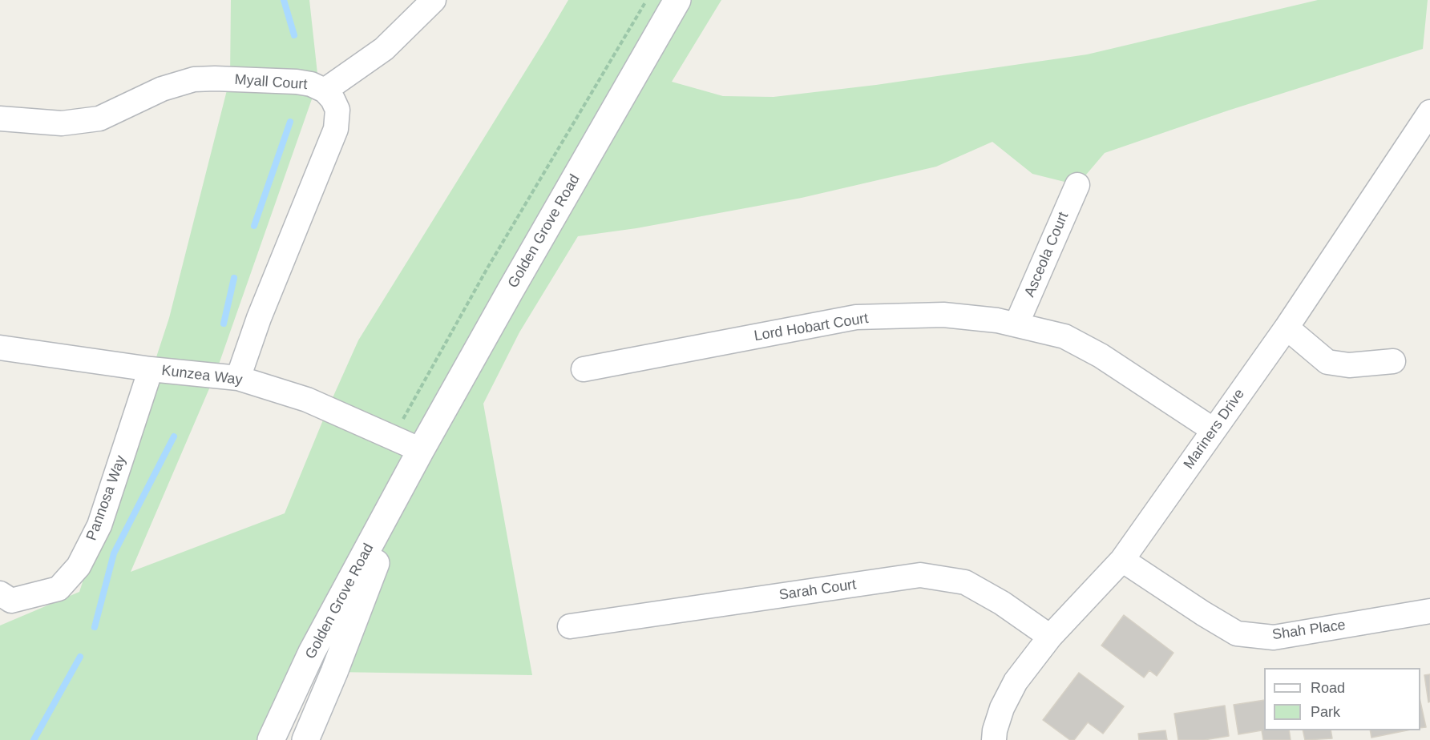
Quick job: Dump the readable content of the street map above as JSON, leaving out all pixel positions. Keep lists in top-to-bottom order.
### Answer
{
  "streets": {
    "main road": ["Golden Grove Road"],
    "street": [
      "Myall Court",
      "Asceola Court",
      "Lord Hobart Court",
      "Kunzea Way",
      "Mariners Drive",
      "Pannosa Way",
      "Sarah Court",
      "Shah Place"
    ]
  },
  "crossings": [
    ["Myall Court", "Kunzea Way"],
    ["Golden Grove Road", "Kunzea Way"],
    ["Asceola Court", "Lord Hobart Court"],
    ["Lord Hobart Court", "Mariners Drive"],
    ["Kunzea Way", "Pannosa Way"],
    ["Mariners Drive", "Sarah Court"],
    ["Mariners Drive", "Shah Place"]
  ],
  "legend": ["Road", "Park"]
}
